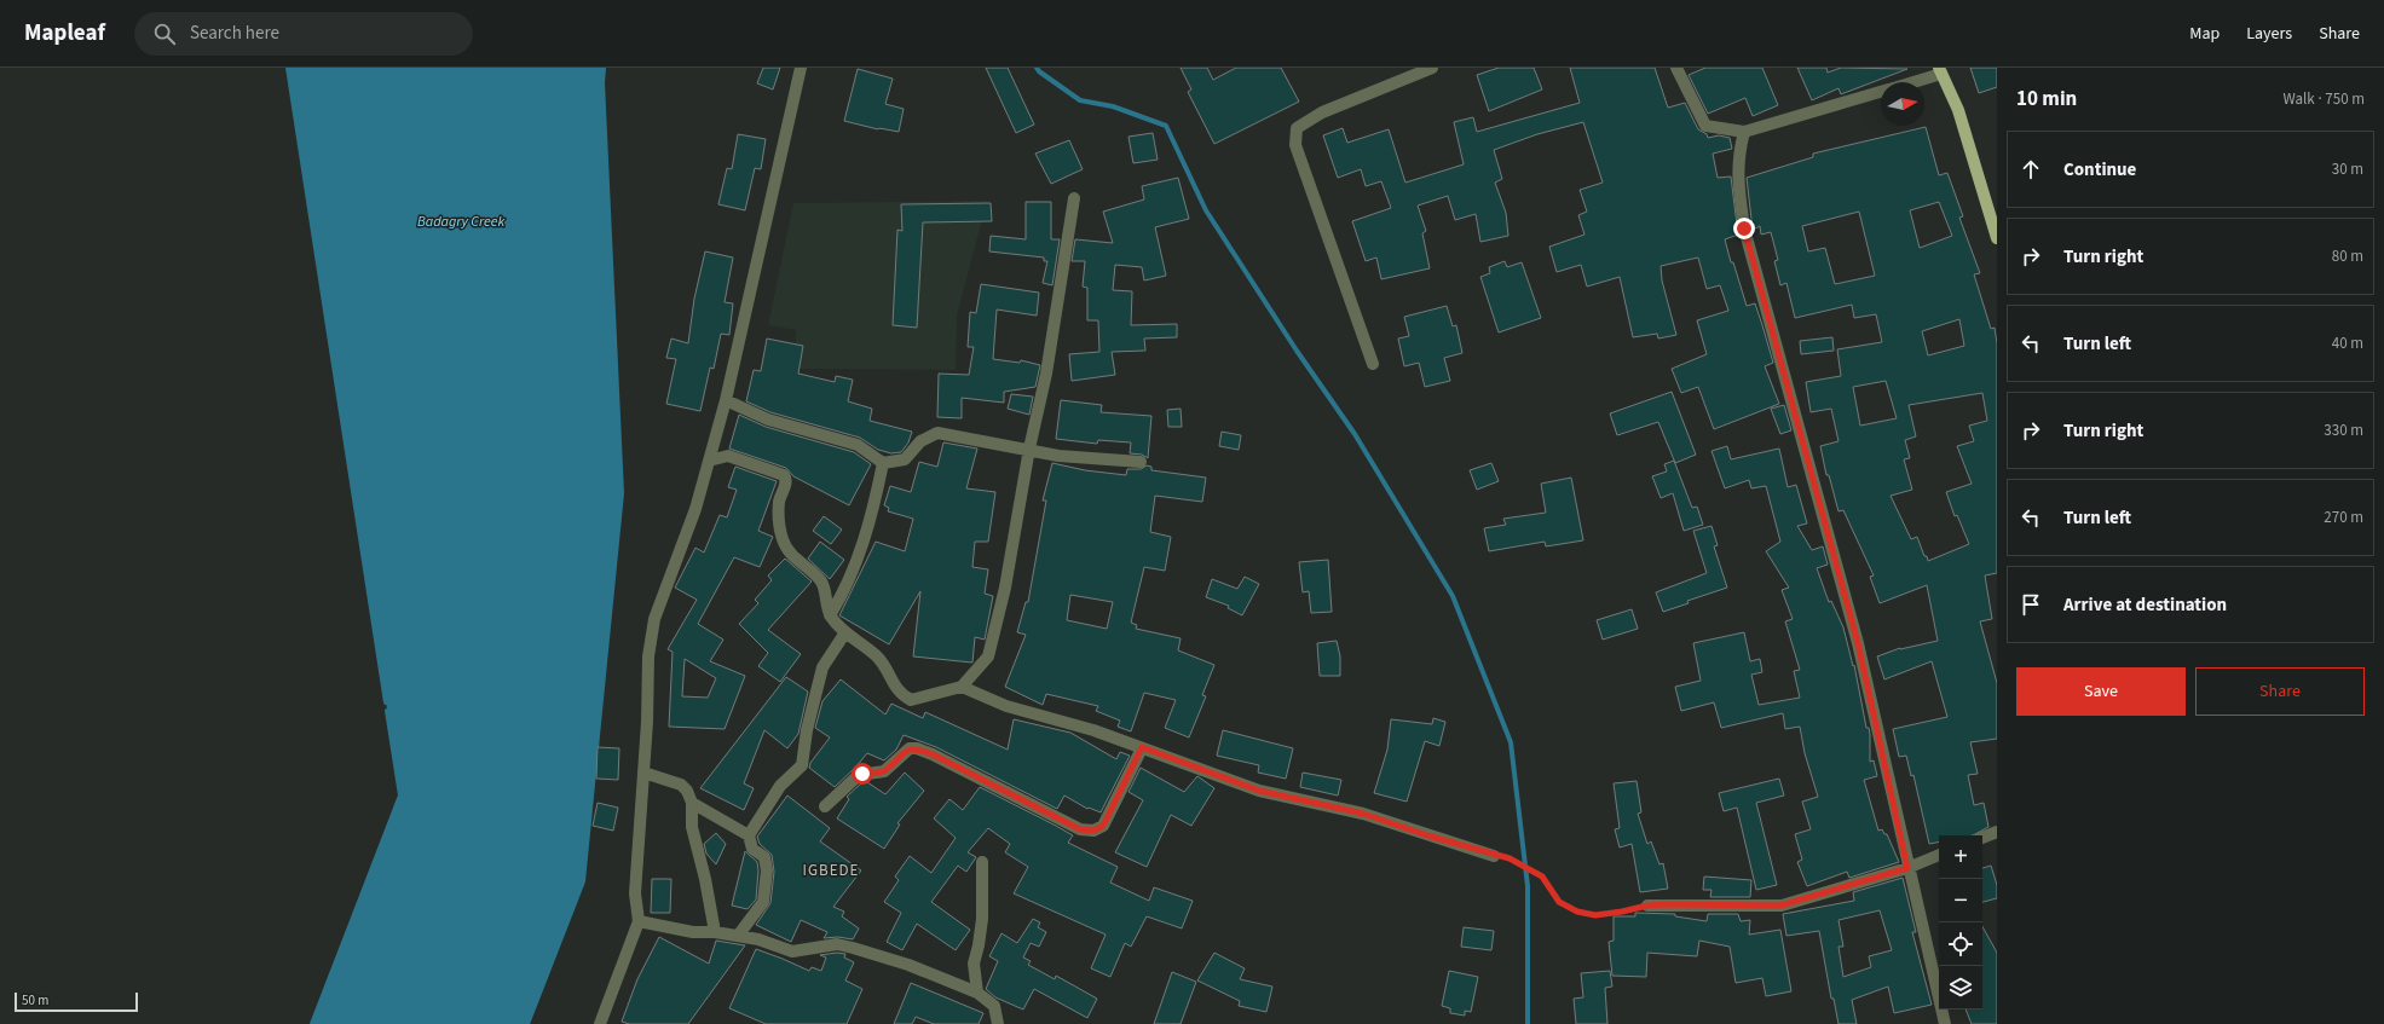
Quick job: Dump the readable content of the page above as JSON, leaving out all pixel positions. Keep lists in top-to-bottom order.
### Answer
{
  "districts": ["IGBEDE"],
  "water": ["Badagry Creek"],
  "scale_bar": "50 m",
  "north": "right",
  "page": {
    "header": "Mapleaf",
    "search": "Search here",
    "nav": ["Map", "Layers", "Share"],
    "heading": ["10 min", "Walk · 750 m"],
    "list": [
      ["Continue", "30 m"],
      ["Turn right", "80 m"],
      ["Turn left", "40 m"],
      ["Turn right", "330 m"],
      ["Turn left", "270 m"],
      "Arrive at destination"
    ],
    "buttons": ["Save", "Share"],
    "map_buttons": ["+", "−"],
    "scale": "50 m"
  }
}
